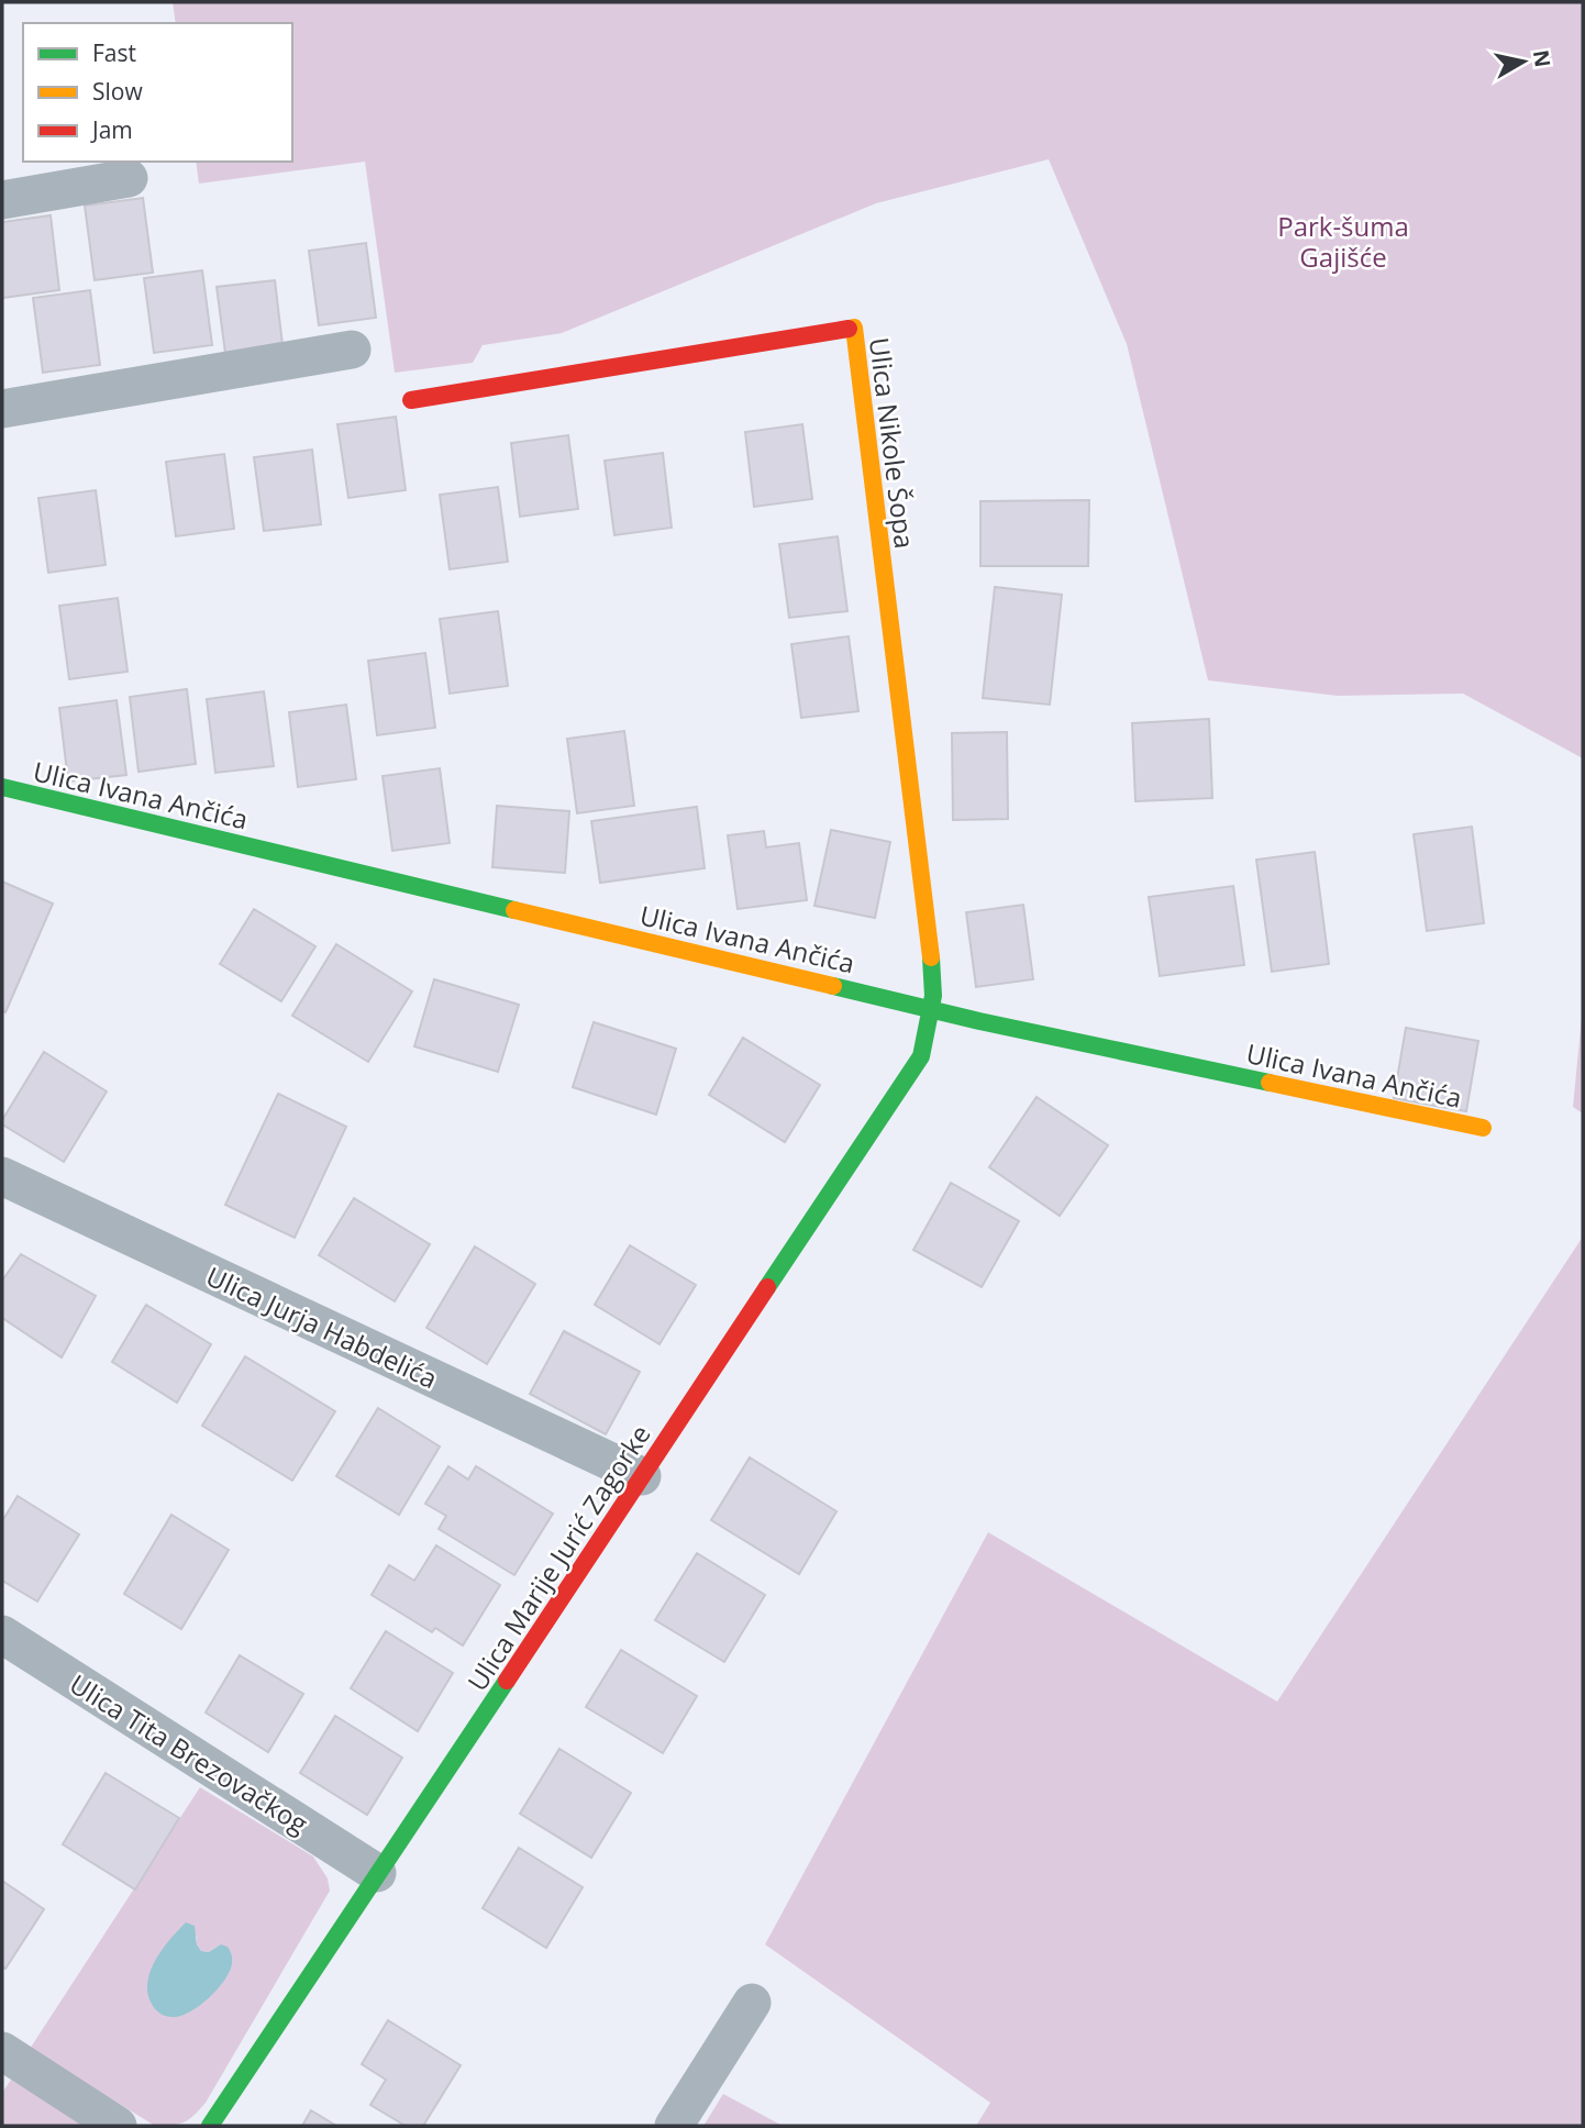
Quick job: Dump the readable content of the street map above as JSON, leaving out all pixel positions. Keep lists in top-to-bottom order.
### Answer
{
  "streets": {
    "street": [
      "Ulica Nikole Šopa",
      "Ulica Ivana Ančića",
      "Ulica Jurja Habdelića",
      "Ulica Marije Jurić Zagorke",
      "Ulica Tita Brezovačkog"
    ]
  },
  "crossings": [
    ["Ulica Nikole Šopa", "Ulica Ivana Ančića"],
    ["Ulica Nikole Šopa", "Ulica Marije Jurić Zagorke"],
    ["Ulica Ivana Ančića", "Ulica Marije Jurić Zagorke"],
    ["Ulica Jurja Habdelića", "Ulica Marije Jurić Zagorke"],
    ["Ulica Marije Jurić Zagorke", "Ulica Tita Brezovačkog"]
  ],
  "parks": ["Park-šuma Gajišće"],
  "legend": ["Fast", "Slow", "Jam"],
  "north": "right"
}
